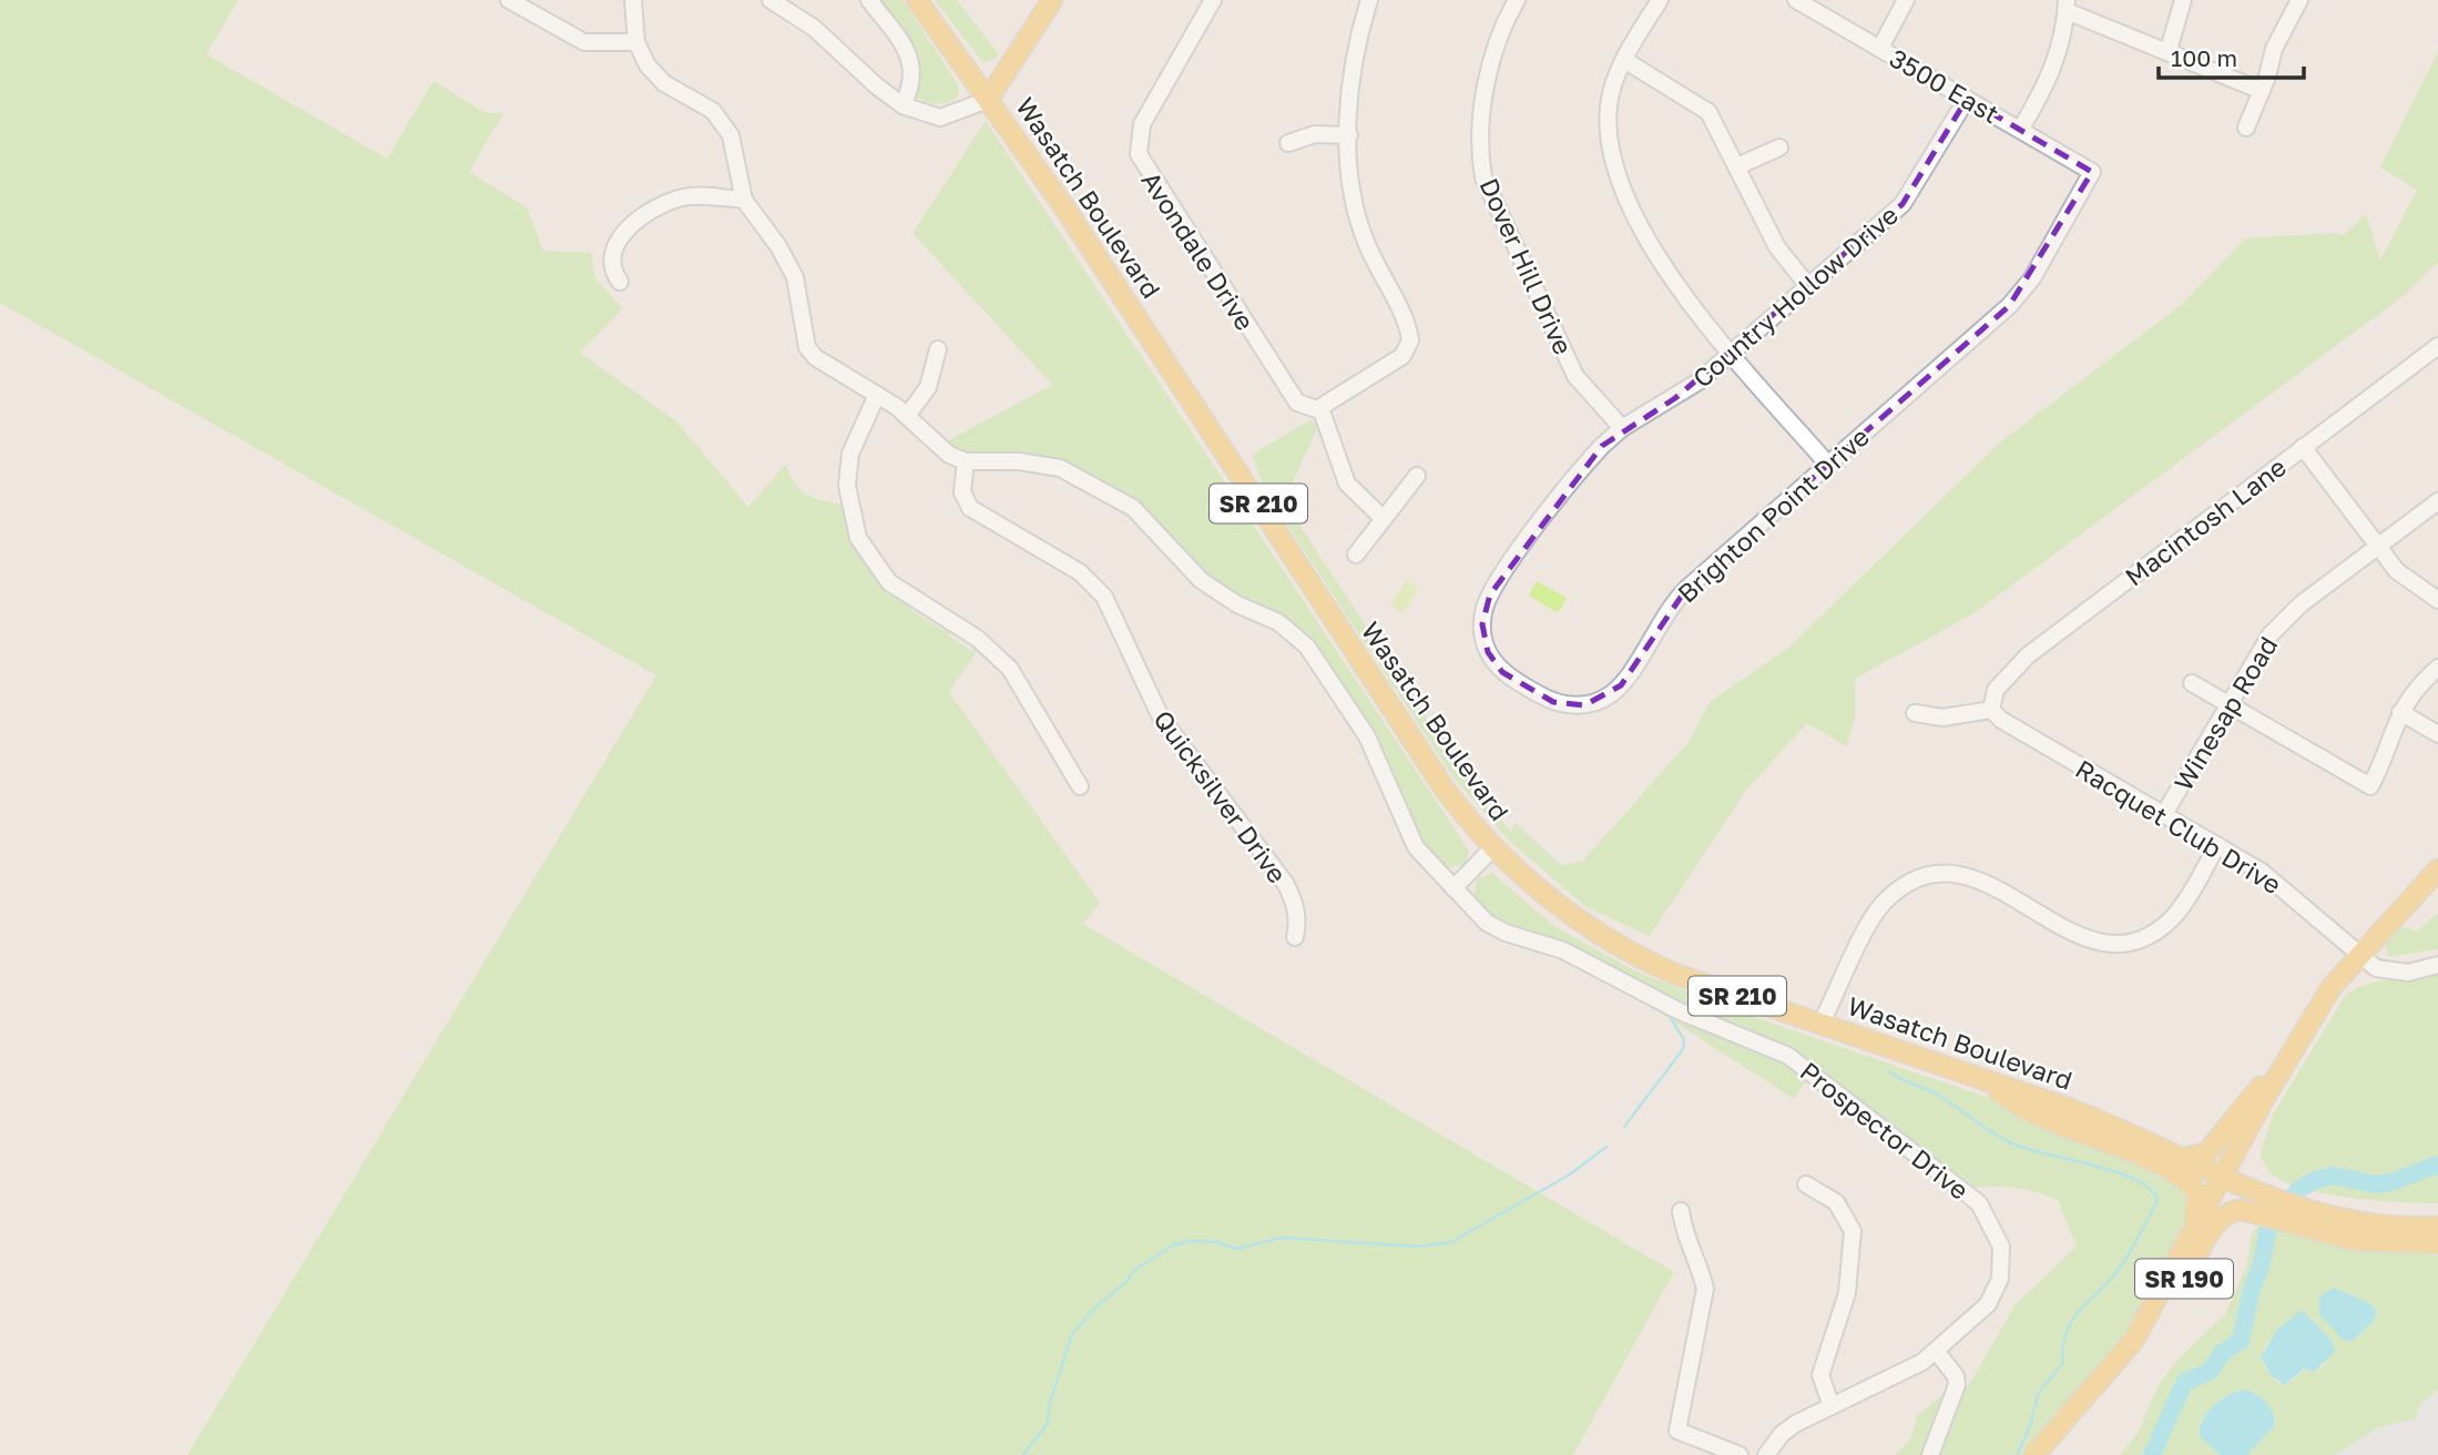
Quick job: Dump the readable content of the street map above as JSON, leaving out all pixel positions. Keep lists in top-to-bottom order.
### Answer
{
  "streets": {
    "main road": ["Wasatch Boulevard", "SR 210", "SR 190"],
    "street": [
      "3500 East",
      "Avondale Drive",
      "Dover Hill Drive",
      "Country Hollow Drive",
      "Brighton Point Drive",
      "Macintosh Lane",
      "Winesap Road",
      "Quicksilver Drive",
      "Racquet Club Drive",
      "Prospector Drive"
    ]
  },
  "crossings": [
    ["3500 East", "Country Hollow Drive"],
    ["3500 East", "Brighton Point Drive"],
    ["Wasatch Boulevard", "SR 190"],
    ["Dover Hill Drive", "Country Hollow Drive"],
    ["Dover Hill Drive", "Brighton Point Drive"],
    ["Country Hollow Drive", "Brighton Point Drive"],
    ["Macintosh Lane", "Racquet Club Drive"],
    ["Winesap Road", "Racquet Club Drive"],
    ["Quicksilver Drive", "Prospector Drive"]
  ],
  "scale_bar": "100 m"
}
